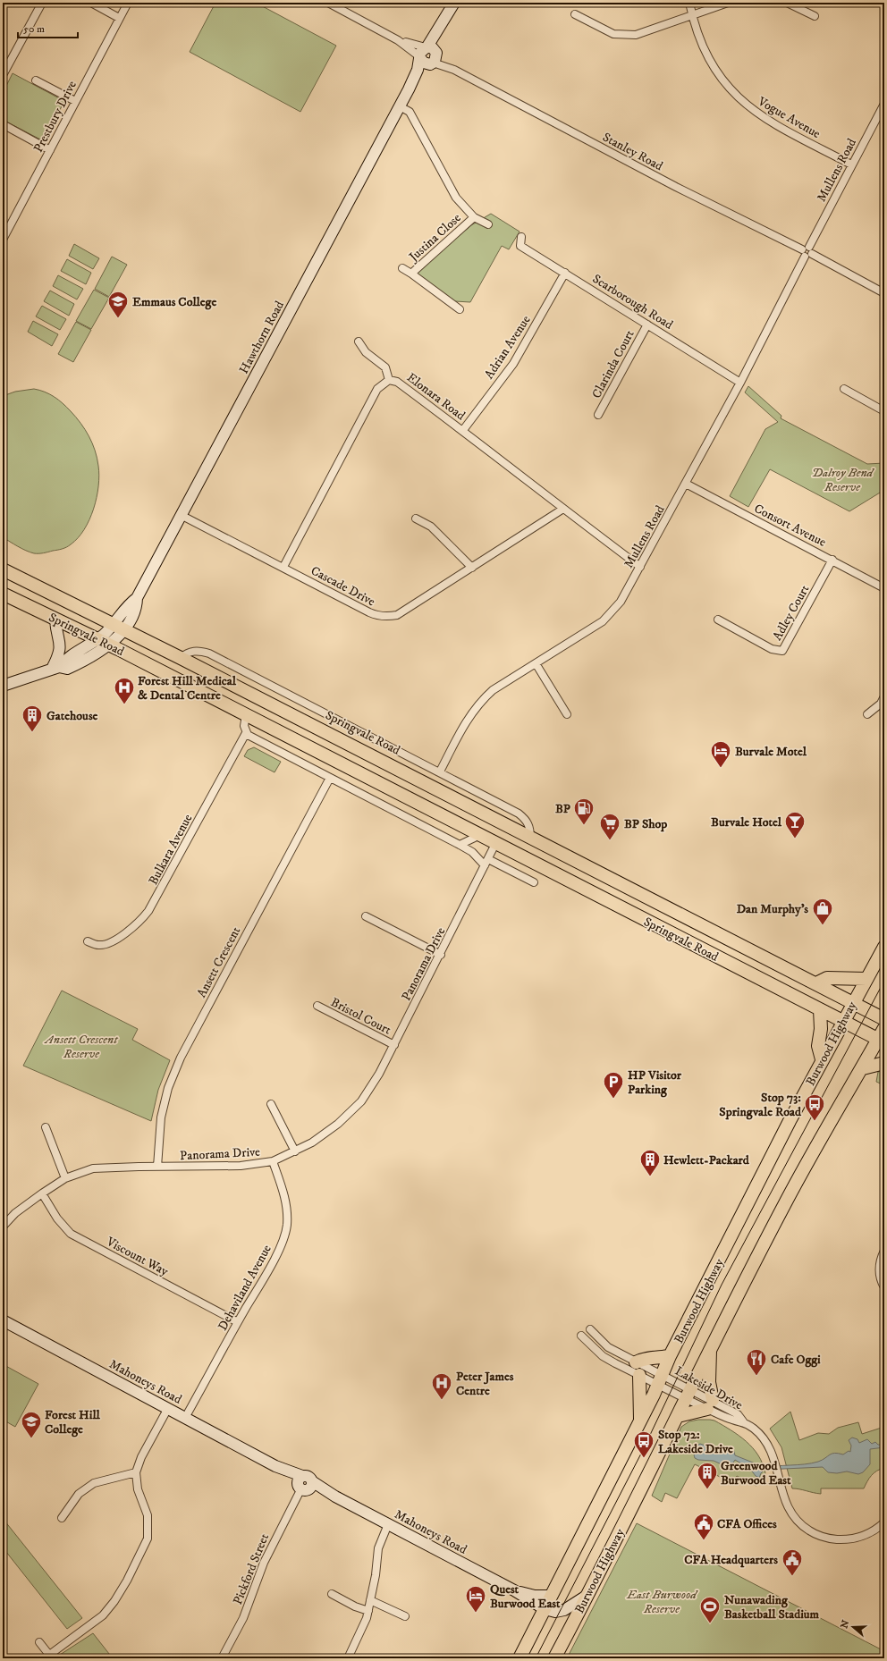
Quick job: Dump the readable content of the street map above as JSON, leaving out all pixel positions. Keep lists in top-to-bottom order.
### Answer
{
  "streets": {
    "highway": ["Springvale Road", "Burwood Highway"],
    "main road": ["Hawthorn Road", "Mahoneys Road"],
    "street": [
      "Prestbury Drive",
      "Vogue Avenue",
      "Stanley Road",
      "Mullens Road",
      "Justina Close",
      "Scarborough Road",
      "Adrian Avenue",
      "Clarinda Court",
      "Elonara Road",
      "Consort Avenue",
      "Cascade Drive",
      "Adley Court",
      "Bulkara Avenue",
      "Ansett Crescent",
      "Panorama Drive",
      "Bristol Court",
      "Viscount Way",
      "Dehaviland Avenue",
      "Lakeside Drive",
      "Pickford Street"
    ]
  },
  "crossings": [
    ["Vogue Avenue", "Mullens Road"],
    ["Stanley Road", "Mullens Road"],
    ["Stanley Road", "Hawthorn Road"],
    ["Mullens Road", "Scarborough Road"],
    ["Mullens Road", "Elonara Road"],
    ["Mullens Road", "Consort Avenue"],
    ["Mullens Road", "Springvale Road"],
    ["Scarborough Road", "Adrian Avenue"],
    ["Scarborough Road", "Clarinda Court"],
    ["Hawthorn Road", "Cascade Drive"],
    ["Hawthorn Road", "Springvale Road"],
    ["Adrian Avenue", "Elonara Road"],
    ["Elonara Road", "Cascade Drive"],
    ["Consort Avenue", "Adley Court"],
    ["Springvale Road", "Panorama Drive"],
    ["Springvale Road", "Burwood Highway"],
    ["Ansett Crescent", "Panorama Drive"],
    ["Panorama Drive", "Bristol Court"],
    ["Panorama Drive", "Viscount Way"],
    ["Panorama Drive", "Dehaviland Avenue"],
    ["Burwood Highway", "Mahoneys Road"],
    ["Burwood Highway", "Lakeside Drive"],
    ["Viscount Way", "Dehaviland Avenue"],
    ["Dehaviland Avenue", "Mahoneys Road"],
    ["Mahoneys Road", "Pickford Street"]
  ],
  "parks": ["Dalroy Bend Reserve", "Ansett Crescent Reserve", "East Burwood Reserve"],
  "places": {
    "school or university": ["Emmaus College", "Forest Hill College"],
    "hospital": ["Forest Hill Medical & Dental Centre", "Peter James Centre"],
    "building": ["Gatehouse", "Hewlett-Packard", "Greenwood Burwood East"],
    "hotel": ["Burvale Motel", "Quest Burwood East"],
    "fuel station": ["BP"],
    "bar": ["Burvale Hotel"],
    "supermarket": ["BP Shop"],
    "shop": ["Dan Murphy's"],
    "parking": ["HP Visitor Parking"],
    "bus stop": ["Stop 73: Springvale Road", "Stop 72: Lakeside Drive"],
    "restaurant": ["Cafe Oggi"],
    "public building": ["CFA Offices", "CFA Headquarters"],
    "sports": ["Nunawading Basketball Stadium"]
  },
  "scale_bar": "50 m",
  "north": "left"
}
